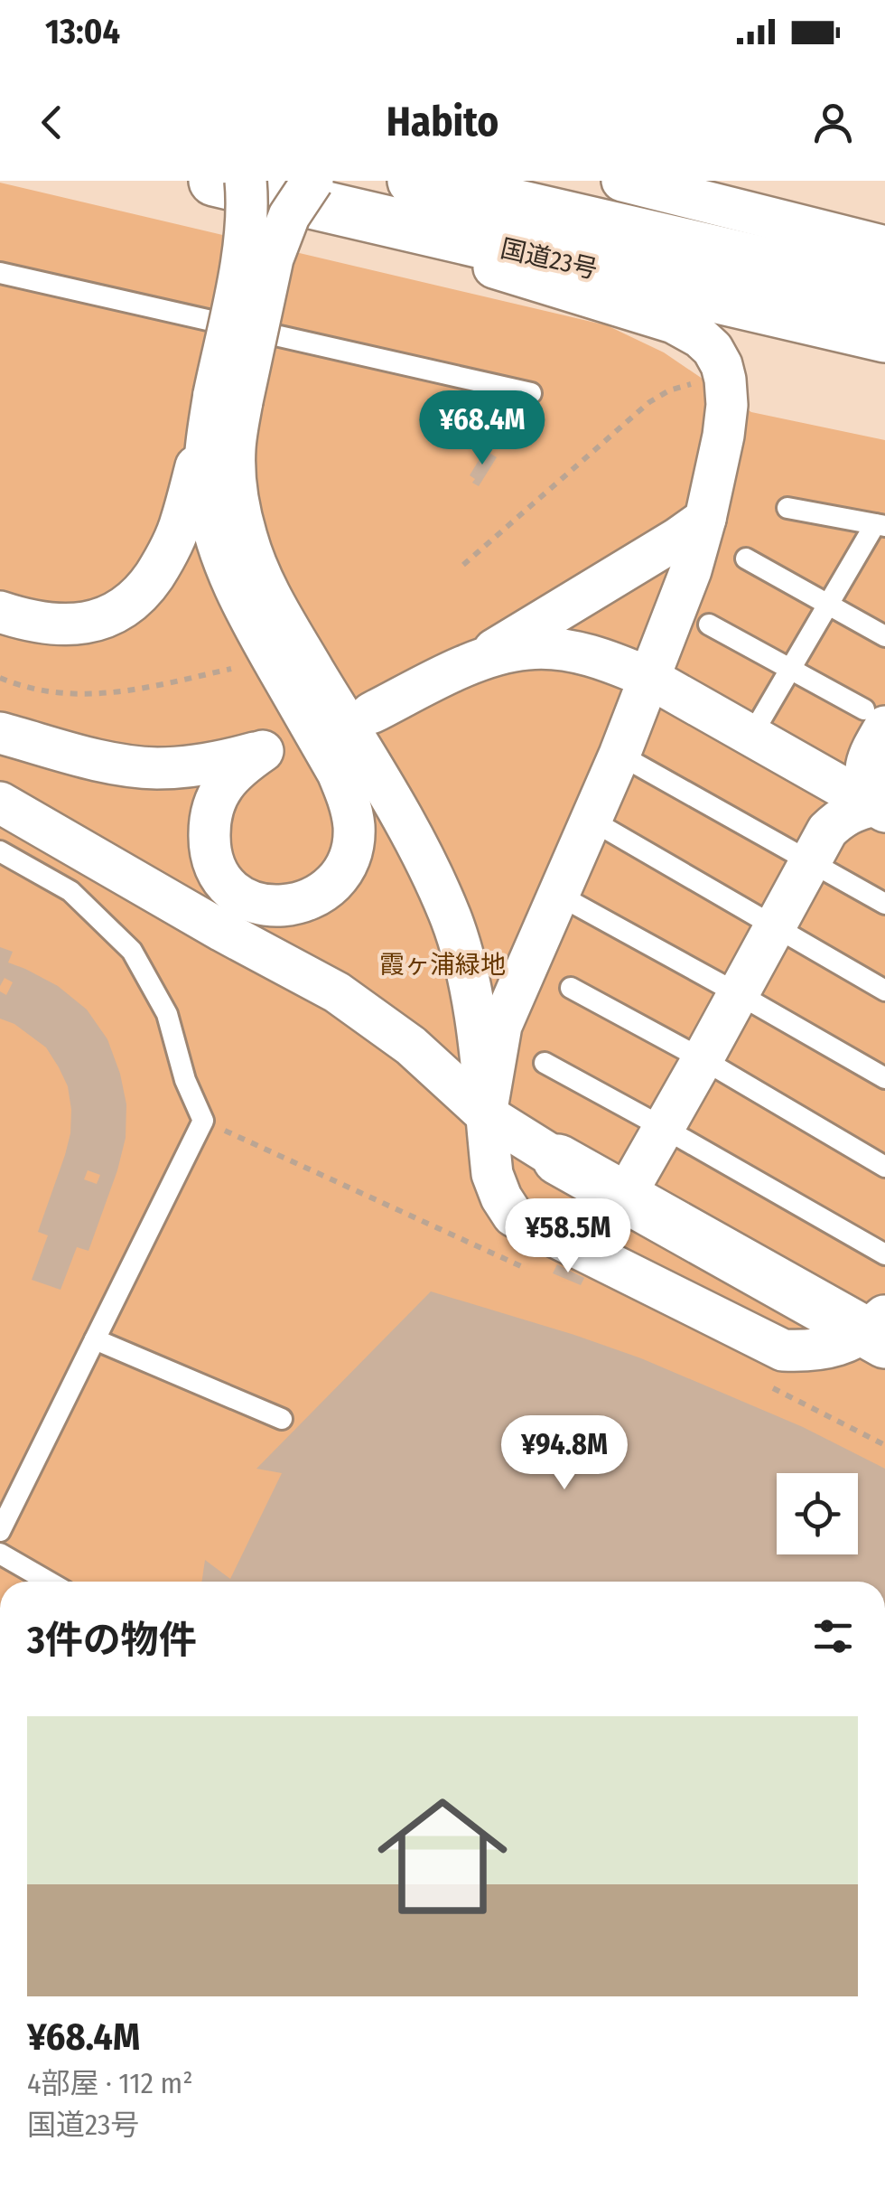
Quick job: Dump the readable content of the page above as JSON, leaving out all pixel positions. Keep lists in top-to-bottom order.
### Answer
{
  "streets": {
    "main road": ["国道23号"]
  },
  "parks": ["霞ヶ浦緑地"],
  "page": {
    "status": "13:04",
    "header": "Habito",
    "price": ["¥68.4M", "¥58.5M", "¥94.8M"],
    "heading": "3件の物件",
    "list": [
      {
        "name": "¥68.4M",
        "note": "4部屋 · 112 m² · 国道23号"
      }
    ]
  }
}
